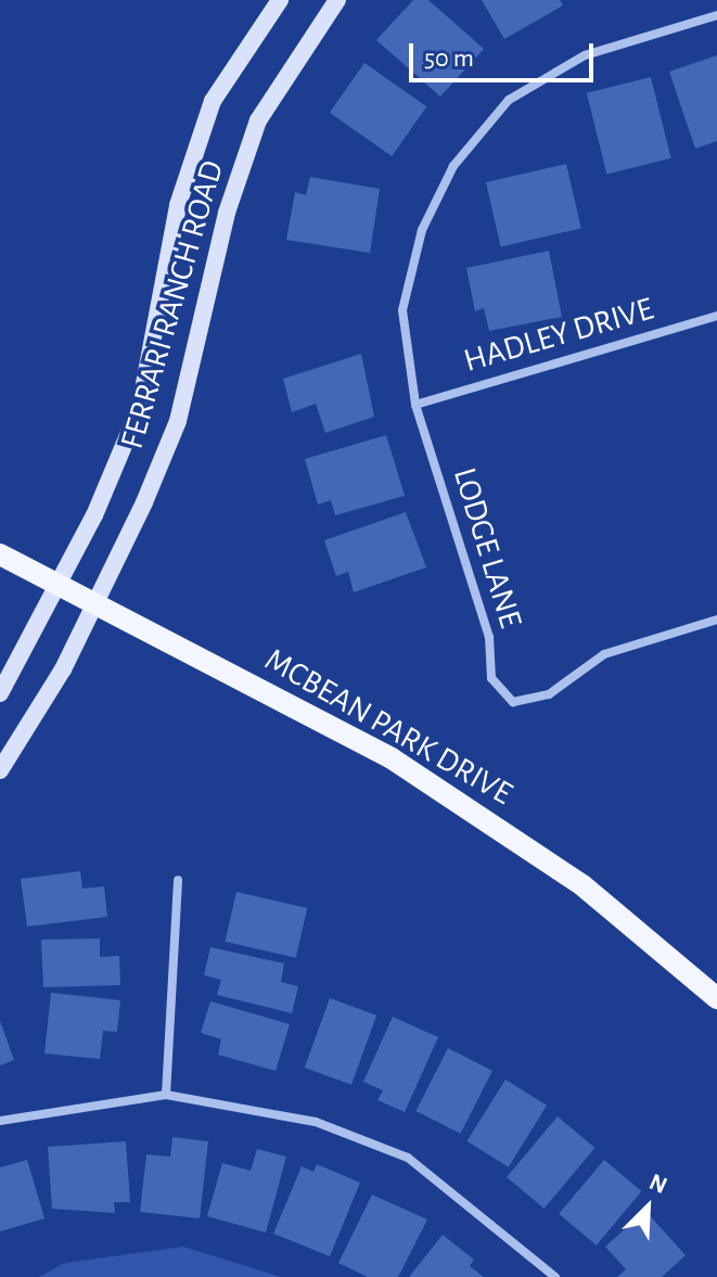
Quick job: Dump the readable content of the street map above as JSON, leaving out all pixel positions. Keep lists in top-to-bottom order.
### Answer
{
  "streets": {
    "main road": ["FERRARI RANCH ROAD", "MCBEAN PARK DRIVE"],
    "street": ["HADLEY DRIVE", "LODGE LANE"]
  },
  "crossings": [
    ["FERRARI RANCH ROAD", "MCBEAN PARK DRIVE"],
    ["HADLEY DRIVE", "LODGE LANE"]
  ],
  "scale_bar": "50 m",
  "north": "top right"
}
